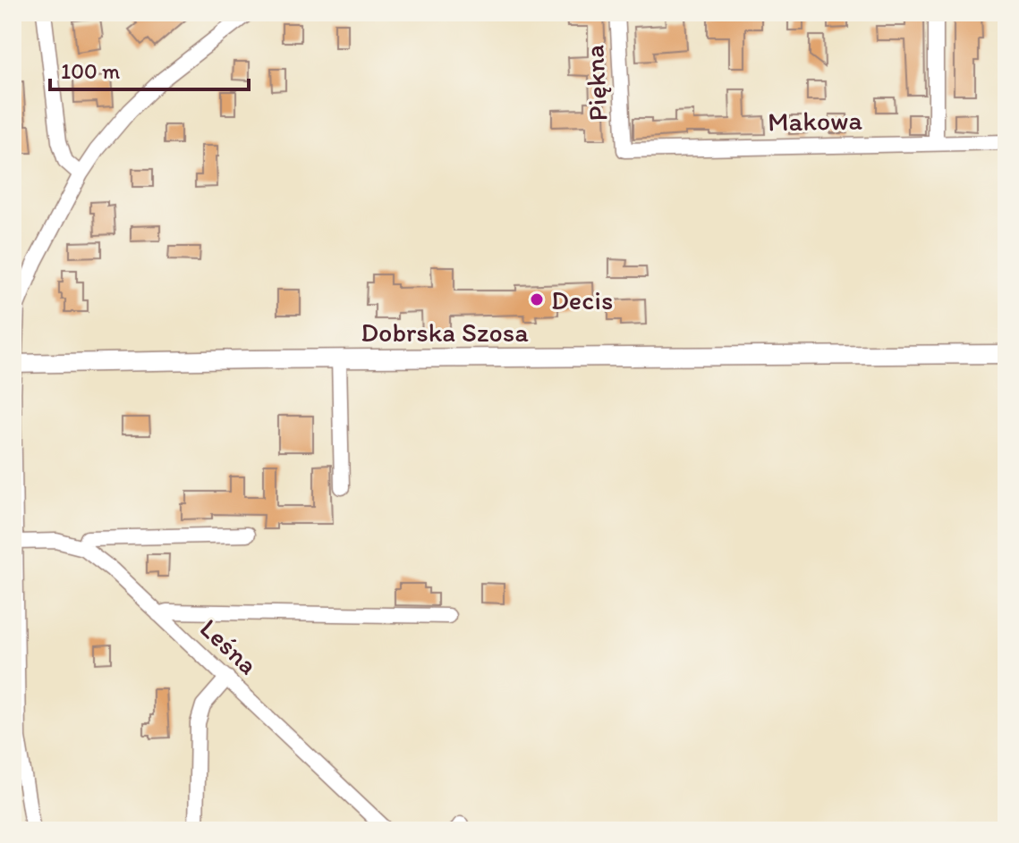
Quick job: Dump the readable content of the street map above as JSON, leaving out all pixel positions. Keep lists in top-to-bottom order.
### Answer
{
  "streets": {
    "main road": ["Dobrska Szosa"],
    "street": ["Piękna", "Makowa", "Leśna"]
  },
  "crossings": [
    ["Piękna", "Makowa"]
  ],
  "places": ["Decis"],
  "scale_bar": "100 m"
}
